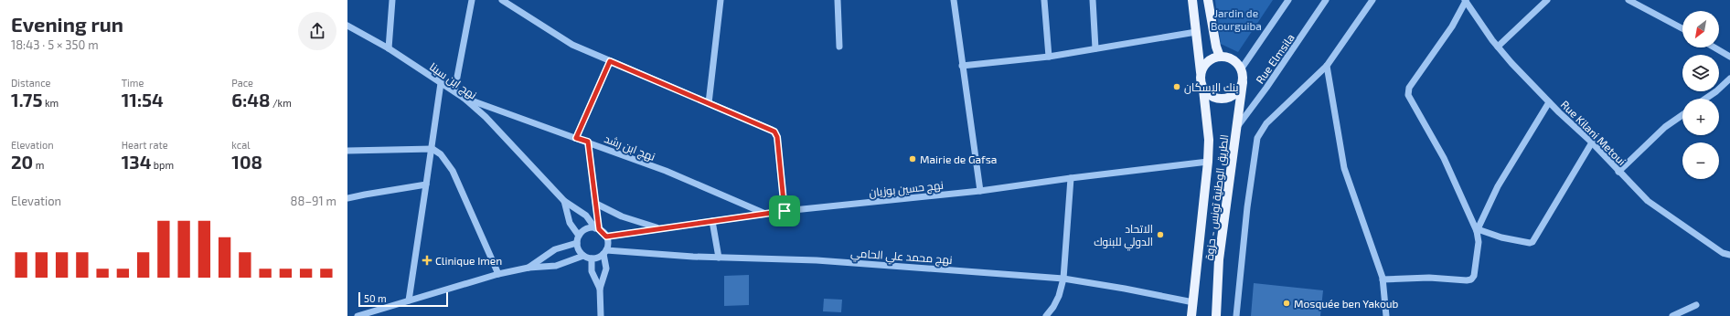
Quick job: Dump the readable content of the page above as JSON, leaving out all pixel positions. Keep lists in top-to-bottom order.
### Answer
{
  "streets": {
    "main road": ["الطريق الوطنية تونس - حزوة"],
    "street": [
      "Rue Elmsila",
      "نهج ابن سينا",
      "Rue Kilani Metoui",
      "نهج ابن رشد",
      "نهج حسين بوزيان",
      "نهج محمد علي الحامي"
    ]
  },
  "crossings": [
    ["Rue Elmsila", "الطريق الوطنية تونس - حزوة"],
    ["نهج ابن سينا", "نهج ابن رشد"],
    ["نهج ابن سينا", "نهج حسين بوزيان"],
    ["نهج ابن سينا", "نهج محمد علي الحامي"],
    ["نهج ابن رشد", "نهج حسين بوزيان"],
    ["نهج حسين بوزيان", "الطريق الوطنية تونس - حزوة"],
    ["نهج حسين بوزيان", "نهج محمد علي الحامي"],
    ["الطريق الوطنية تونس - حزوة", "نهج محمد علي الحامي"]
  ],
  "parks": ["Jardin de Bourguiba"],
  "places": {
    "other": [
      "بنك الإسكان",
      "Mairie de Gafsa",
      "الاتحاد الدولي للبنوك",
      "Mosquée ben Yakoub"
    ],
    "health": ["Clinique Imen"]
  },
  "scale_bar": "50 m",
  "north": "bottom left",
  "page": {
    "heading": ["Evening run", "18:43 · 5 × 350 m"],
    "map_buttons": ["+", "−"],
    "stats": [
      ["Distance", "1.75 km"],
      ["Time", "11:54"],
      ["Pace", "6:48 /km"],
      ["Elevation", "20 m"],
      ["Heart rate", "134 bpm"],
      ["kcal", "108"]
    ],
    "chart": ["Elevation", "88–91 m"],
    "scale": "50 m"
  }
}
